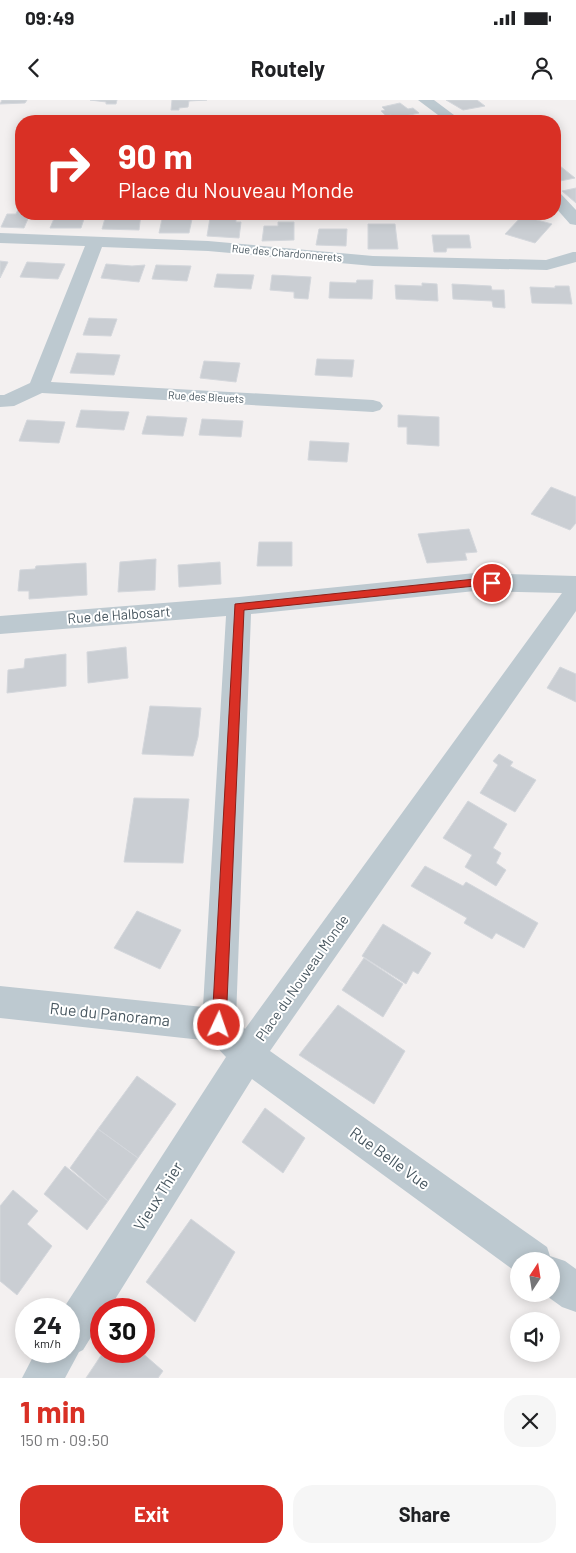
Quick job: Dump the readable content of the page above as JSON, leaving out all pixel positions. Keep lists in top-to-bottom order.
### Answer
{
  "streets": {
    "street": [
      "Rue des Chardonnerets",
      "Rue des Bleuets",
      "Rue de Halbosart",
      "Place du Nouveau Monde",
      "Rue du Panorama",
      "Rue Belle Vue",
      "Vieux Thier"
    ]
  },
  "crossings": [
    ["Place du Nouveau Monde", "Rue du Panorama"],
    ["Place du Nouveau Monde", "Rue Belle Vue"],
    ["Place du Nouveau Monde", "Vieux Thier"],
    ["Rue Belle Vue", "Vieux Thier"]
  ],
  "north": "top",
  "page": {
    "status": "09:49",
    "header": "Routely",
    "turn": ["90 m", "Place du Nouveau Monde"],
    "speed": "24 km/h",
    "limit": "30",
    "heading": ["1 min", "150 m · 09:50"],
    "buttons": ["Exit", "Share"]
  }
}
